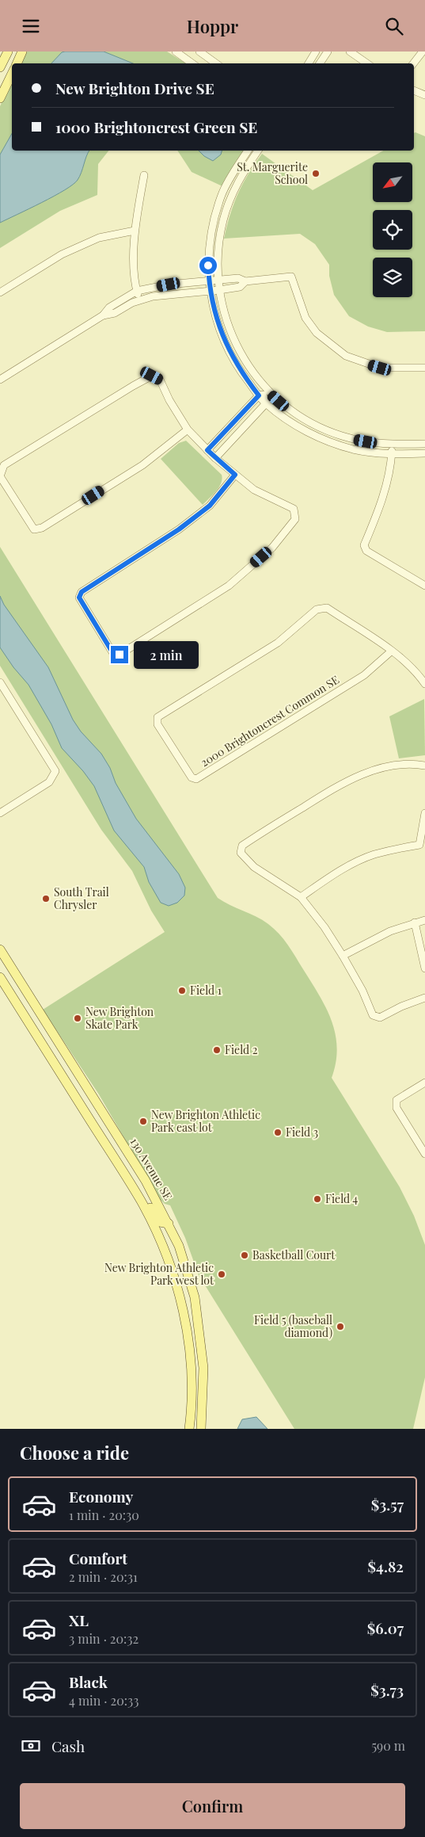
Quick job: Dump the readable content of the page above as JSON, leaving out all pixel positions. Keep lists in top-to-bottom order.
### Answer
{
  "streets": {
    "main road": ["130 Avenue SE"],
    "street": ["2000 Brightoncrest Common SE"]
  },
  "places": [
    "St. Marguerite School",
    "South Trail Chrysler",
    "Field 1",
    "New Brighton Skate Park",
    "Field 2",
    "New Brighton Athletic Park east lot",
    "Field 3",
    "Field 4",
    "Basketball Court",
    "New Brighton Athletic Park west lot",
    "Field 5 (baseball diamond)"
  ],
  "north": "bottom left",
  "page": {
    "header": "Hoppr",
    "banner": ["New Brighton Drive SE", "1000 Brightoncrest Green SE"],
    "bubble": "2 min",
    "heading": "Choose a ride",
    "list": [
      {
        "name": "Economy",
        "note": "1 min · 20:30",
        "value": "$3.57"
      },
      {
        "name": "Comfort",
        "note": "2 min · 20:31",
        "value": "$4.82"
      },
      {
        "name": "XL",
        "note": "3 min · 20:32",
        "value": "$6.07"
      },
      {
        "name": "Black",
        "note": "4 min · 20:33",
        "value": "$3.73"
      }
    ],
    "pay": ["Cash", "590 m"],
    "buttons": "Confirm"
  }
}
